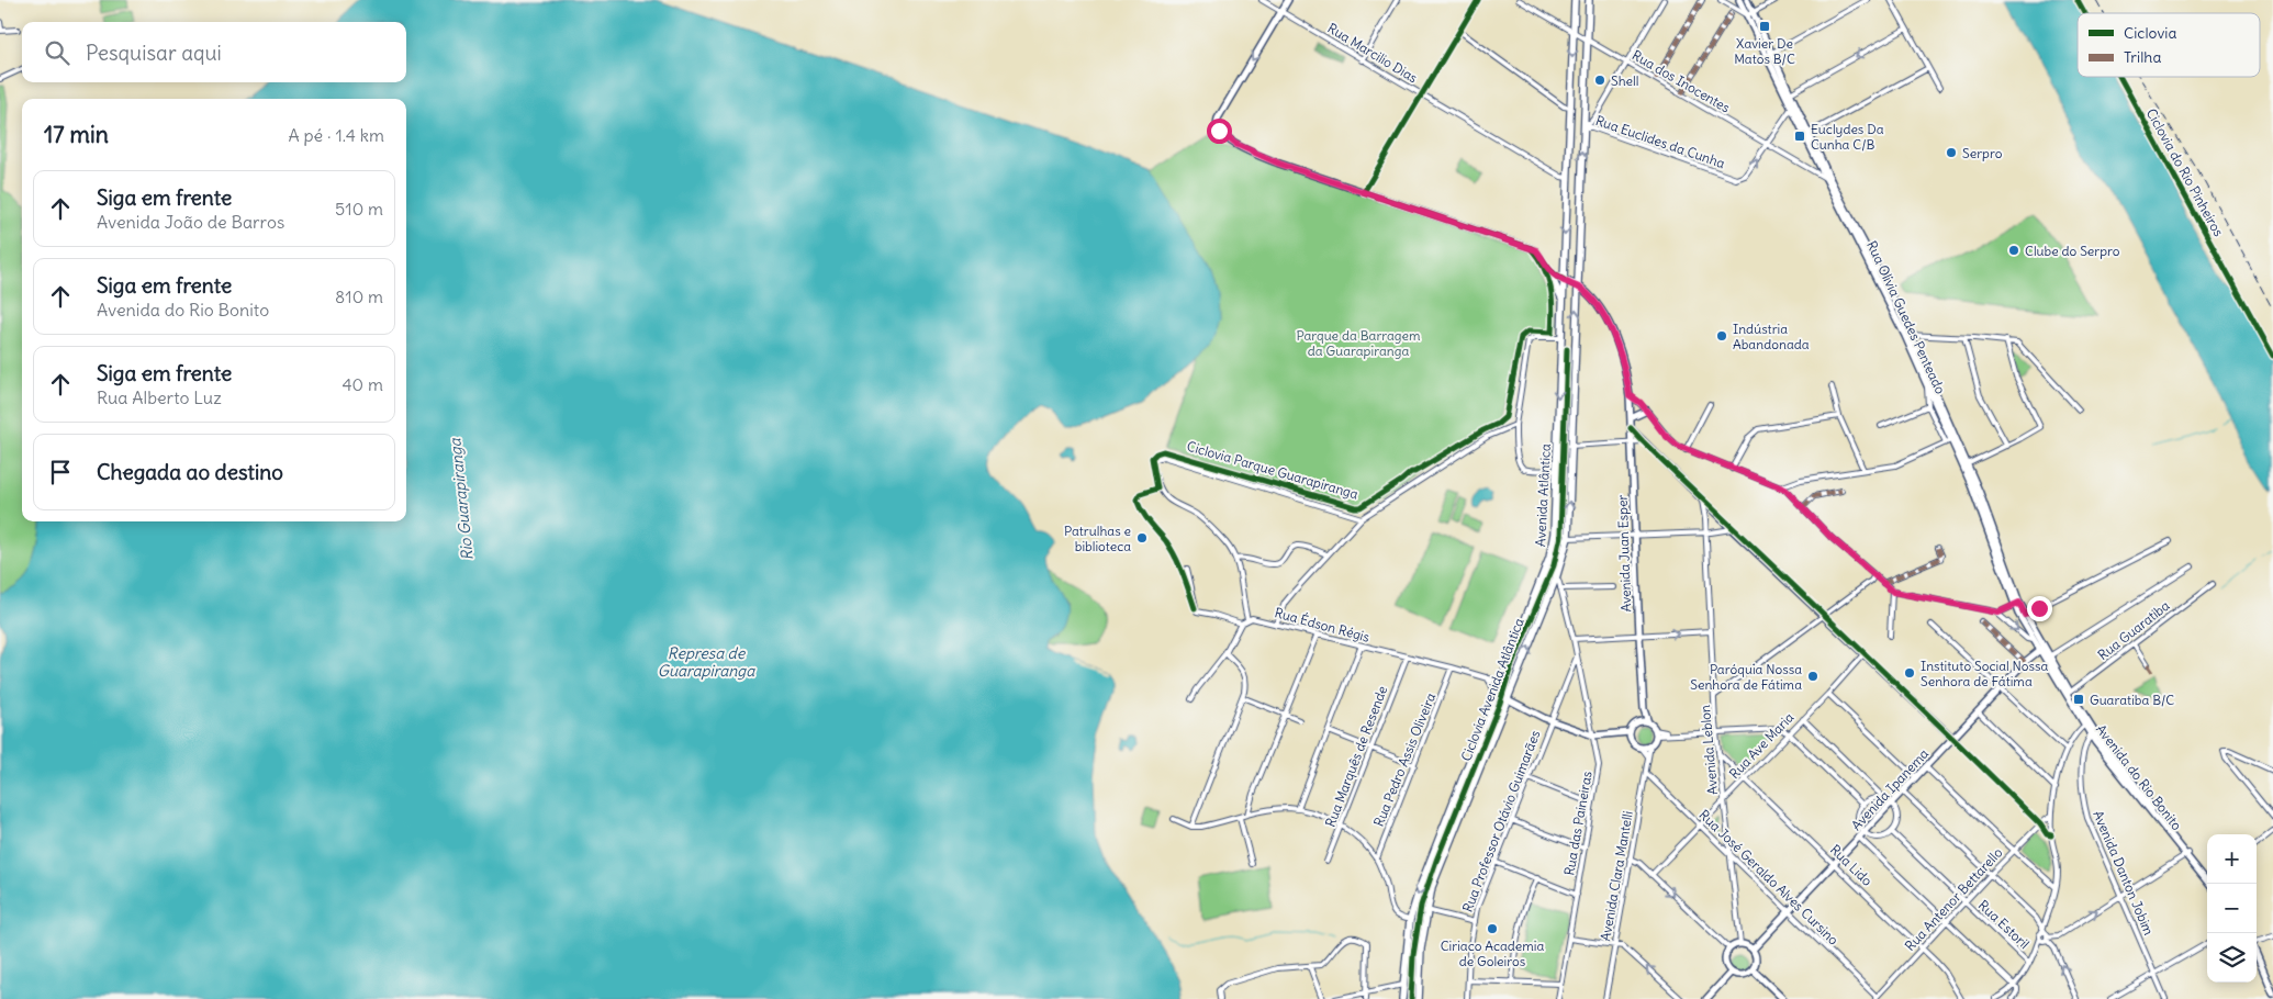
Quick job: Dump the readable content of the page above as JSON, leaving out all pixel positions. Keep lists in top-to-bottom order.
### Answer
{
  "streets": {
    "main road": ["Avenida Atlântica"],
    "street": [
      "Rua Marcilio Dias",
      "Rua dos Inocentes",
      "Rua Euclides da Cunha",
      "Rua Olívia Guedes Penteado",
      "Avenida Juan Esper",
      "Rua Édson Régis",
      "Rua Guaratiba",
      "Rua Ave Maria",
      "Avenida Leblon",
      "Rua Marquês de Resende",
      "Rua Pedro Assis Oliveira",
      "Avenida do Rio Bonito",
      "Avenida Ipanema",
      "Rua Professor Otávio Guimarães",
      "Rua das Paineiras",
      "Rua Lido",
      "Avenida Danton Jobim",
      "Avenida Clara Mantelli",
      "Rua José Geraldo Alves Cursino",
      "Rua Antenor Bettarello",
      "Rua Estoril"
    ],
    "cycle path": ["Ciclovia do Rio Pinheiros", "Ciclovia Parque Guarapiranga", "Ciclovia Avenida Atlântica"]
  },
  "crossings": [
    ["Rua Marcilio Dias", "Avenida Atlântica"],
    ["Rua dos Inocentes", "Rua Euclides da Cunha"],
    ["Rua dos Inocentes", "Rua Olívia Guedes Penteado"],
    ["Rua dos Inocentes", "Avenida Atlântica"],
    ["Rua Euclides da Cunha", "Rua Olívia Guedes Penteado"],
    ["Rua Euclides da Cunha", "Avenida Atlântica"],
    ["Rua Olívia Guedes Penteado", "Avenida do Rio Bonito"],
    ["Rua Olívia Guedes Penteado", "Avenida Ipanema"],
    ["Avenida Atlântica", "Rua Édson Régis"],
    ["Avenida Atlântica", "Rua das Paineiras"],
    ["Avenida Juan Esper", "Avenida Clara Mantelli"],
    ["Rua Édson Régis", "Rua Marquês de Resende"],
    ["Rua Édson Régis", "Rua Pedro Assis Oliveira"],
    ["Rua Guaratiba", "Avenida do Rio Bonito"],
    ["Rua Ave Maria", "Avenida Leblon"],
    ["Rua Ave Maria", "Rua Lido"],
    ["Rua Ave Maria", "Rua José Geraldo Alves Cursino"],
    ["Avenida Leblon", "Avenida Ipanema"],
    ["Avenida Leblon", "Rua Lido"],
    ["Avenida Leblon", "Rua José Geraldo Alves Cursino"],
    ["Avenida do Rio Bonito", "Avenida Ipanema"],
    ["Avenida do Rio Bonito", "Avenida Danton Jobim"],
    ["Avenida Ipanema", "Rua Lido"],
    ["Avenida Ipanema", "Rua José Geraldo Alves Cursino"],
    ["Rua Professor Otávio Guimarães", "Rua das Paineiras"],
    ["Rua Lido", "Rua Antenor Bettarello"],
    ["Avenida Clara Mantelli", "Rua José Geraldo Alves Cursino"],
    ["Rua José Geraldo Alves Cursino", "Rua Antenor Bettarello"],
    ["Rua Antenor Bettarello", "Rua Estoril"]
  ],
  "one_way": ["Rua Euclides da Cunha"],
  "water": ["Rio Guarapiranga", "Represa de Guarapiranga"],
  "parks": ["Parque da Barragem da Guarapiranga"],
  "places": {
    "transit": ["Xavier De Matos B/C", "Euclydes Da Cunha C/B", "Guaratiba B/C"],
    "other": [
      "Shell",
      "Serpro",
      "Clube do Serpro",
      "Indústria Abandonada",
      "Patrulhas e biblioteca",
      "Instituto Social Nossa Senhora de Fátima",
      "Paróquia Nossa Senhora de Fátima",
      "Ciriaco Academia de Goleiros"
    ]
  },
  "legend": ["Ciclovia", "Trilha"],
  "page": {
    "search": "Pesquisar aqui",
    "heading": ["17 min", "A pé · 1.4 km"],
    "list": [
      ["Siga em frente", "Avenida João de Barros", "510 m"],
      ["Siga em frente", "Avenida do Rio Bonito", "810 m"],
      ["Siga em frente", "Rua Alberto Luz", "40 m"],
      "Chegada ao destino"
    ],
    "map_buttons": ["+", "−"]
  }
}
